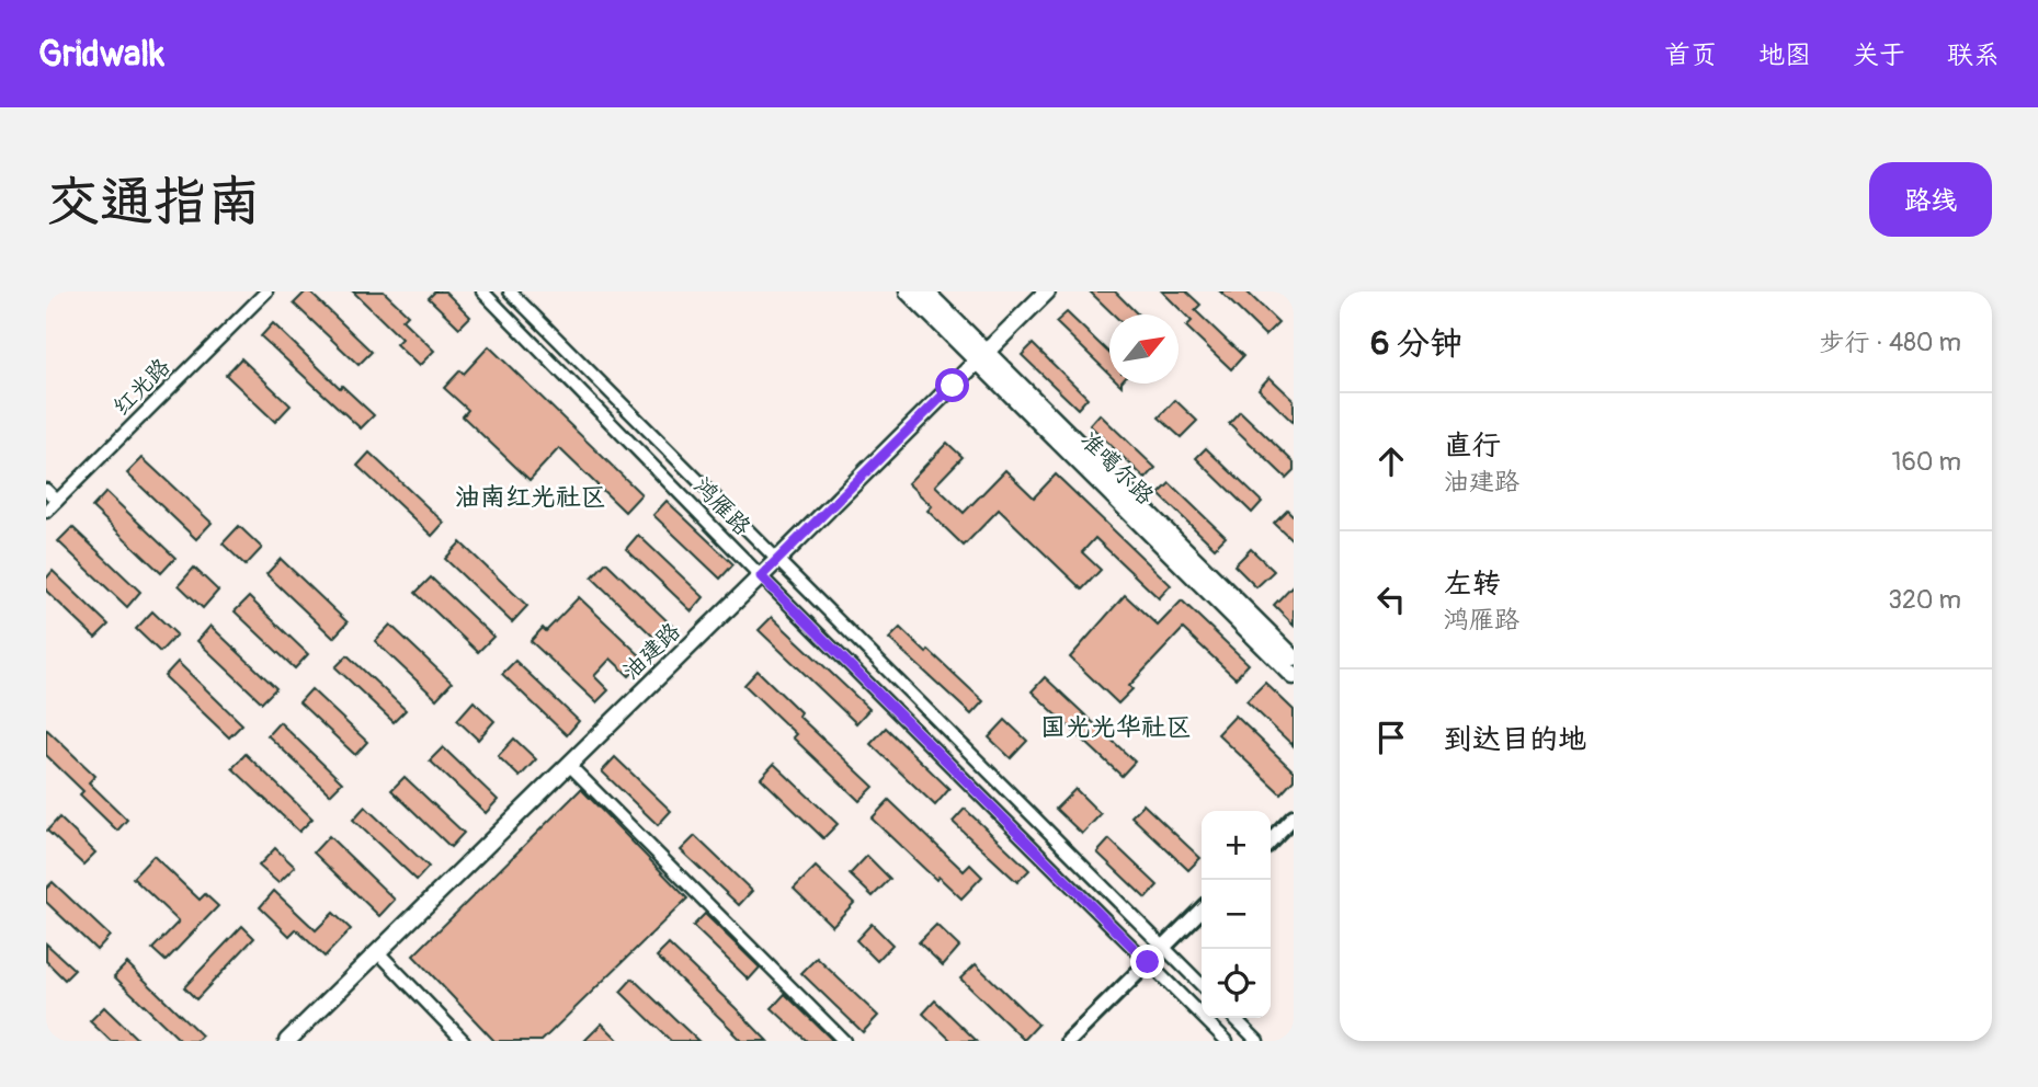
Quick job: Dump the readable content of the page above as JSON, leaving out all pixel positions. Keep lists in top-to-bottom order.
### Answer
{
  "streets": {
    "main road": ["准噶尔路", "油建路"],
    "street": ["红光路", "鸿雁路"]
  },
  "crossings": [
    ["准噶尔路", "油建路"],
    ["鸿雁路", "油建路"]
  ],
  "districts": ["油南红光社区", "国光光华社区"],
  "north": "top right",
  "page": {
    "header": "Gridwalk",
    "nav": [
      "首页",
      "地图",
      "关于",
      "联系"
    ],
    "buttons": "路线",
    "title": "交通指南",
    "heading": ["6 分钟", "步行 · 480 m"],
    "list": [
      ["直行", "油建路", "160 m"],
      ["左转", "鸿雁路", "320 m"],
      "到达目的地"
    ],
    "map_buttons": ["+", "−"]
  }
}
